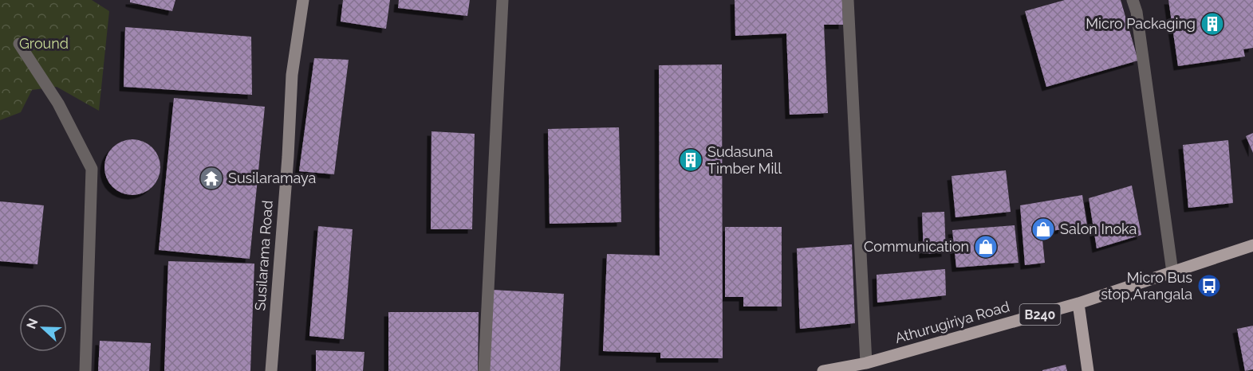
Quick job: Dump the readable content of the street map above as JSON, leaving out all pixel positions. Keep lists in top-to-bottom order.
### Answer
{
  "streets": {
    "main road": ["B240", "Athurugiriya Road"],
    "street": ["Susilarama Road"]
  },
  "parks": ["Ground"],
  "places": {
    "building": ["Micro Packaging", "Sudasuna Timber Mill"],
    "temple": ["Susilaramaya"],
    "shop": ["Salon Inoka", "Communication"],
    "bus stop": ["Micro Bus stop,Arangala"]
  },
  "north": "left"
}
